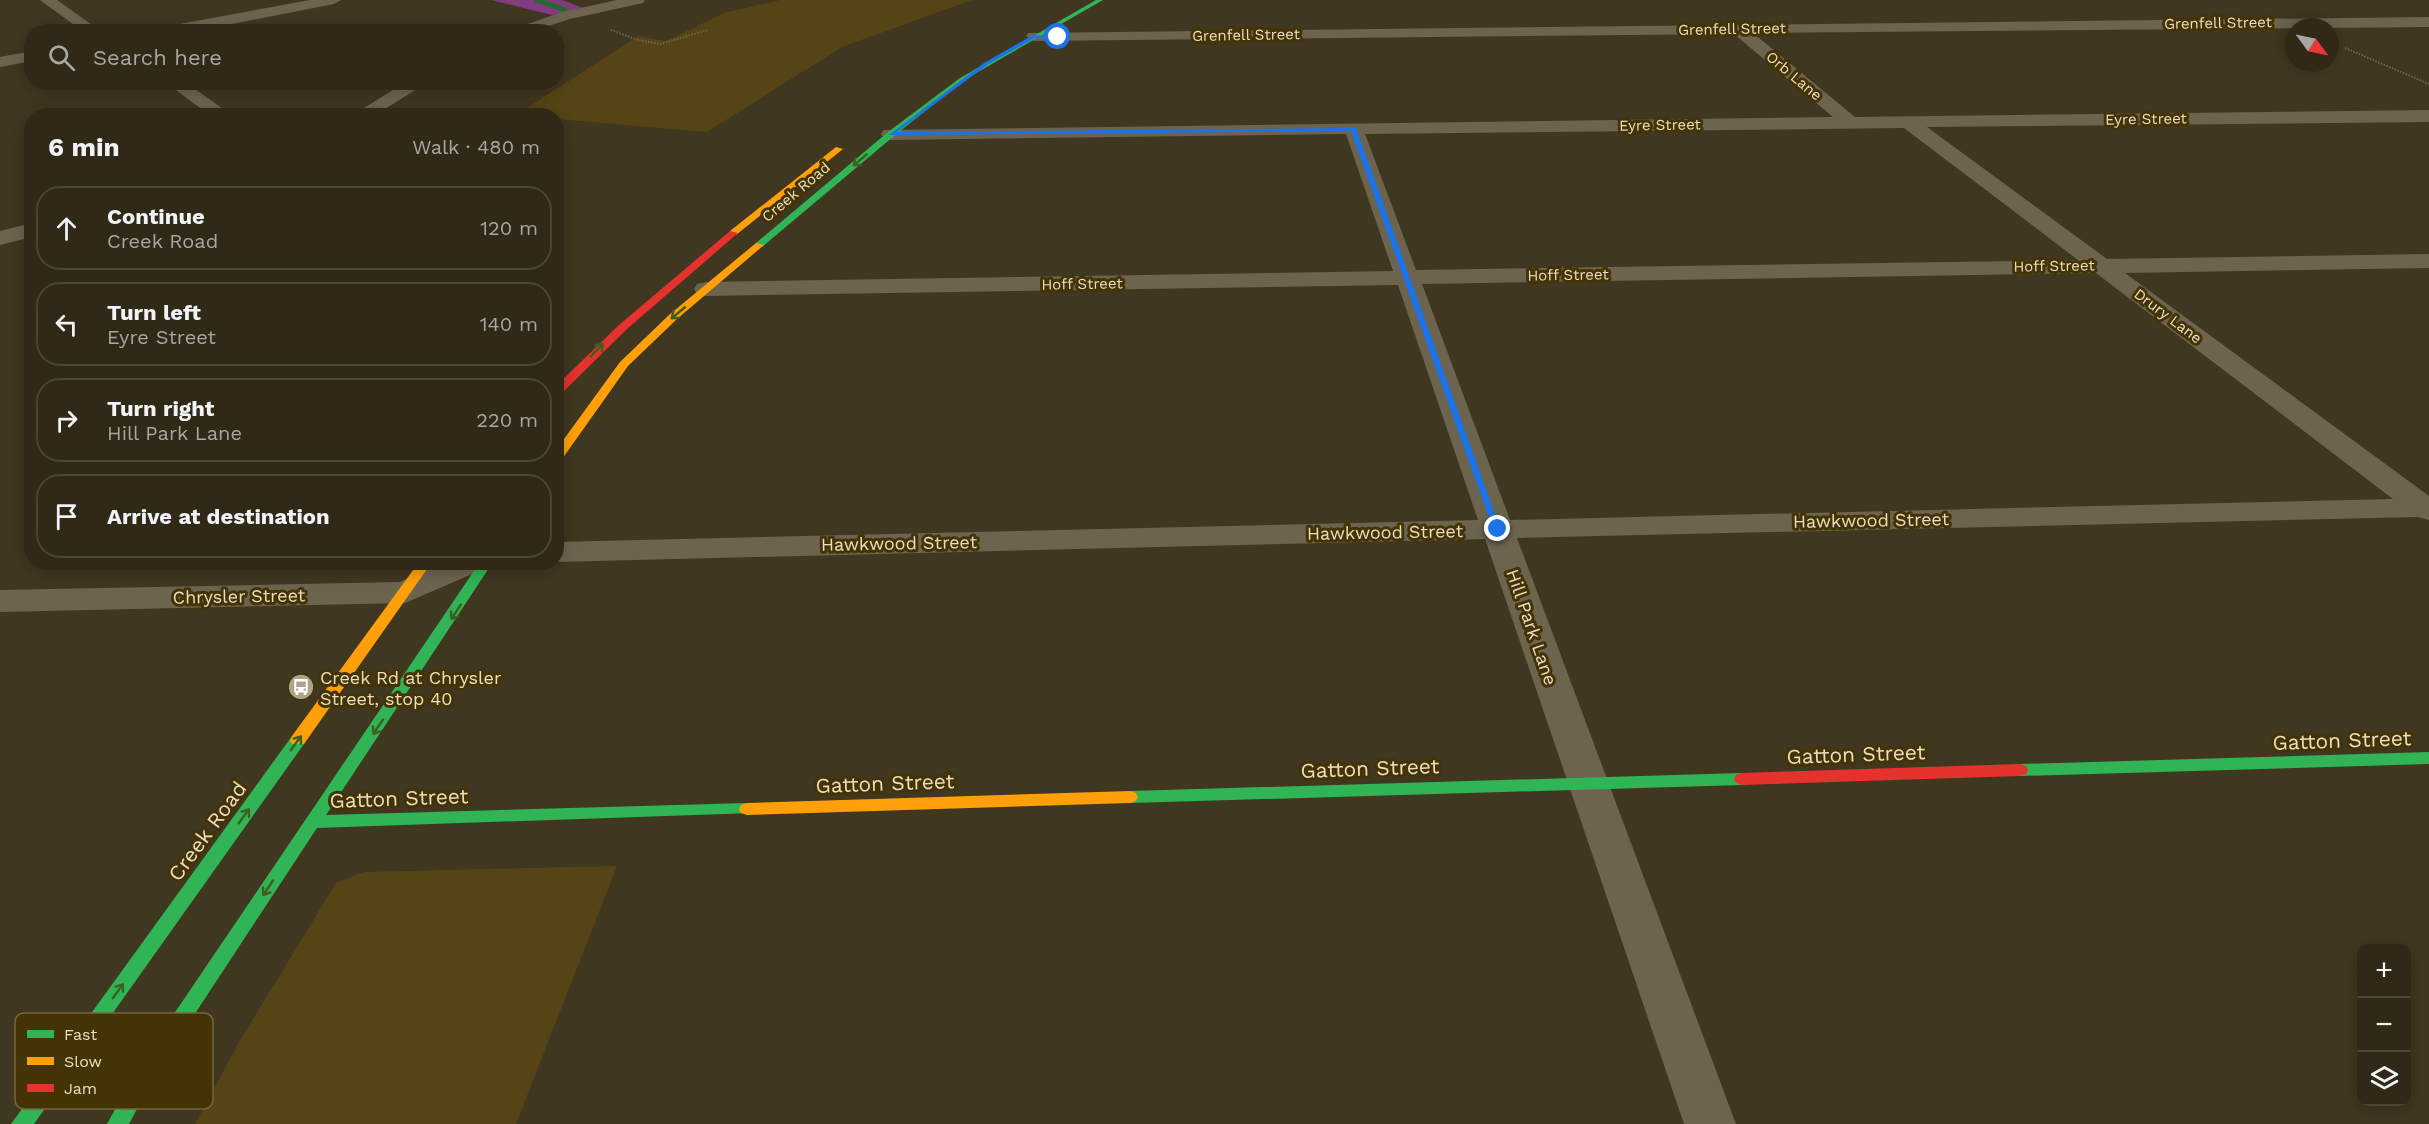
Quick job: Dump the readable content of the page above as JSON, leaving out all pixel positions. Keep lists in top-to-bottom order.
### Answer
{
  "streets": {
    "main road": ["Creek Road", "Gatton Street"],
    "street": [
      "Grenfell Street",
      "Orb Lane",
      "Eyre Street",
      "Hoff Street",
      "Drury Lane",
      "Hawkwood Street",
      "Chrysler Street",
      "Hill Park Lane"
    ]
  },
  "crossings": [
    ["Grenfell Street", "Orb Lane"],
    ["Grenfell Street", "Creek Road"],
    ["Orb Lane", "Eyre Street"],
    ["Eyre Street", "Creek Road"],
    ["Eyre Street", "Drury Lane"],
    ["Eyre Street", "Hill Park Lane"],
    ["Creek Road", "Hoff Street"],
    ["Creek Road", "Chrysler Street"],
    ["Hoff Street", "Drury Lane"],
    ["Hoff Street", "Hill Park Lane"],
    ["Drury Lane", "Hawkwood Street"],
    ["Hawkwood Street", "Hill Park Lane"],
    ["Hill Park Lane", "Gatton Street"]
  ],
  "places": {
    "bus stop": ["Creek Rd at Chrysler Street, stop 40"]
  },
  "legend": ["Fast", "Slow", "Jam"],
  "north": "bottom right",
  "page": {
    "search": "Search here",
    "heading": ["6 min", "Walk · 480 m"],
    "list": [
      ["Continue", "Creek Road", "120 m"],
      ["Turn left", "Eyre Street", "140 m"],
      ["Turn right", "Hill Park Lane", "220 m"],
      "Arrive at destination"
    ],
    "map_buttons": ["+", "−"]
  }
}
